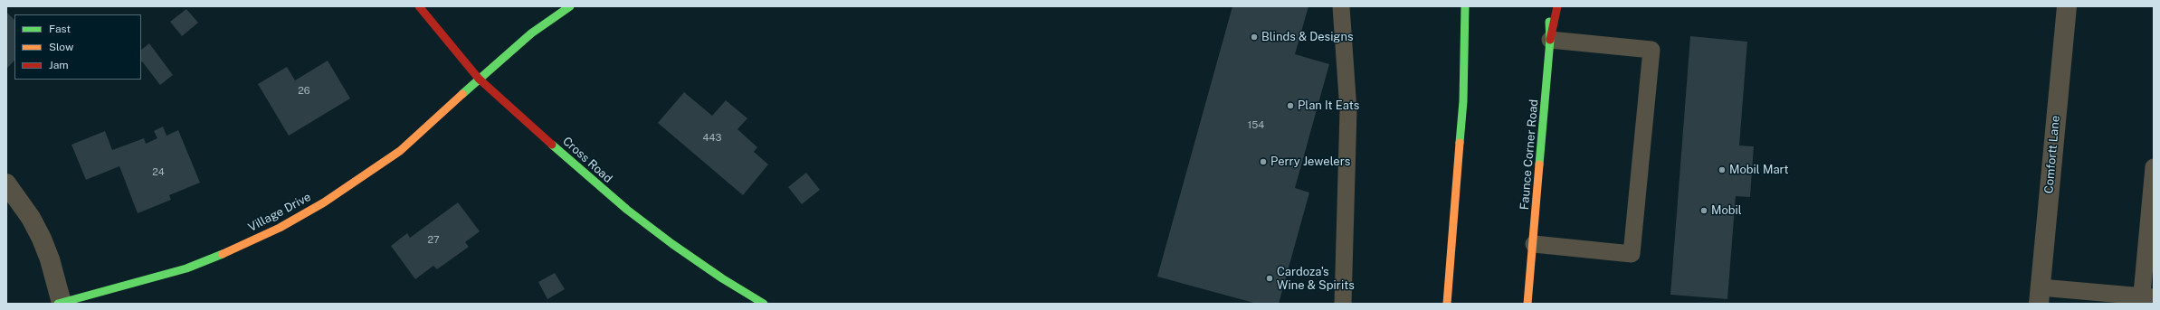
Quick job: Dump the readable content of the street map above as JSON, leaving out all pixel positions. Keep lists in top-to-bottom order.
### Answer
{
  "streets": {
    "main road": ["Faunce Corner Road", "Cross Road", "Village Drive"],
    "street": ["Comfortt Lane"]
  },
  "crossings": [
    ["Cross Road", "Village Drive"]
  ],
  "places": [
    "Blinds & Designs",
    "Plan It Eats",
    "Perry Jewelers",
    "Mobil Mart",
    "Mobil",
    "Cardoza's Wine & Spirits"
  ],
  "house_numbers": [
    "26",
    "154",
    "443",
    "24",
    "27"
  ],
  "legend": ["Fast", "Slow", "Jam"]
}
